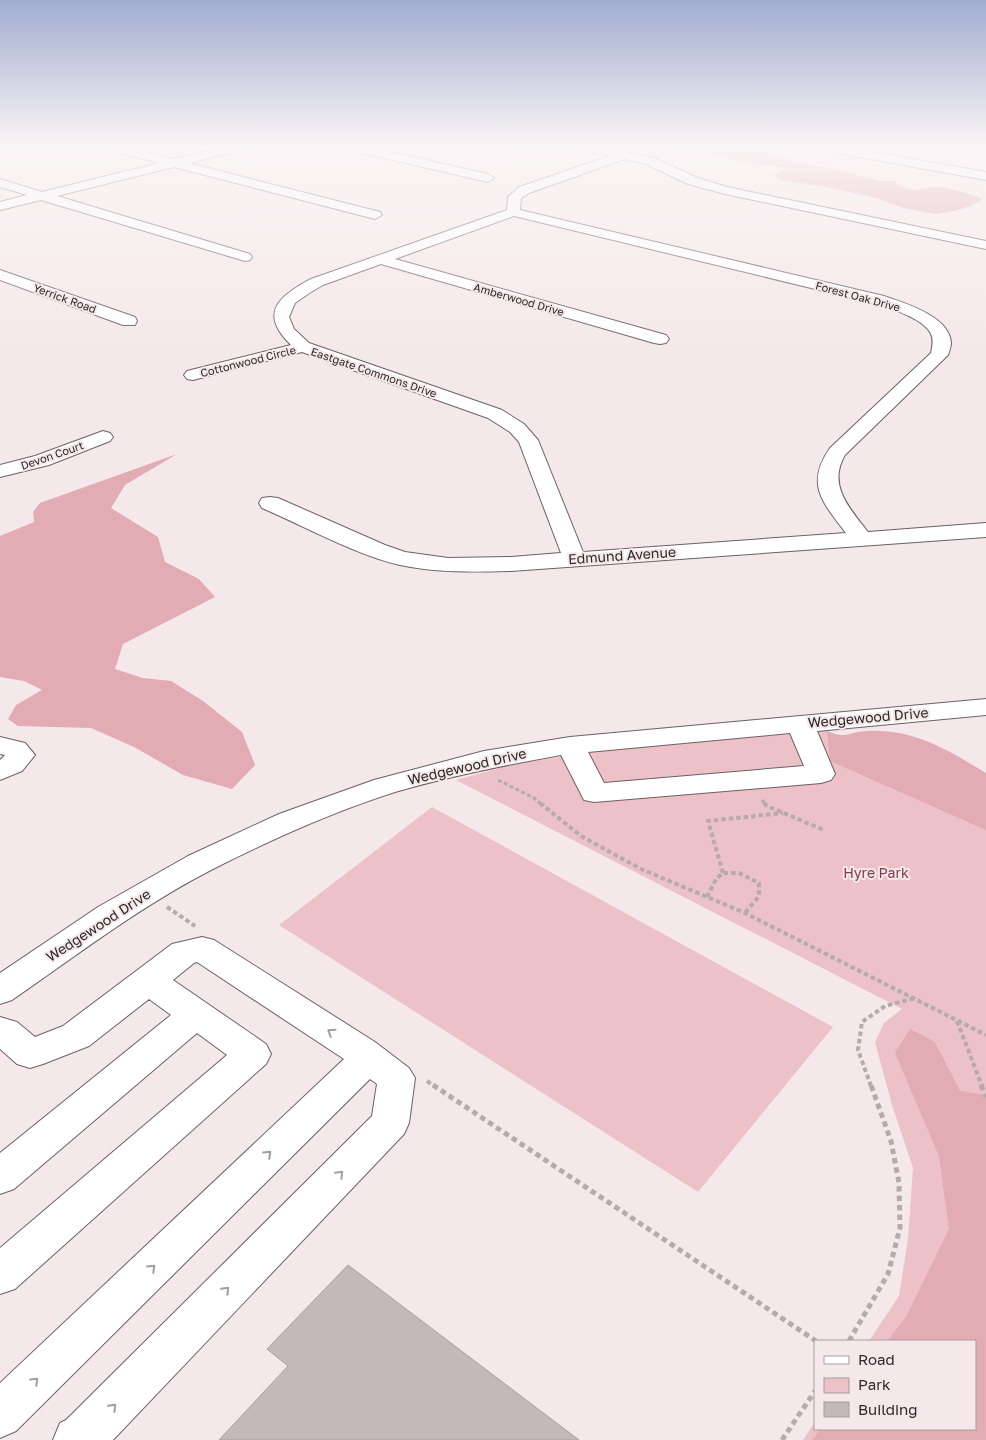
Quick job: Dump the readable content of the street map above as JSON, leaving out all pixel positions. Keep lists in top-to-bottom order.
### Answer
{
  "streets": {
    "street": [
      "Forest Oak Drive",
      "Yerrick Road",
      "Amberwood Drive",
      "Cottonwood Circle",
      "Eastgate Commons Drive",
      "Devon Court",
      "Edmund Avenue",
      "Wedgewood Drive"
    ]
  },
  "crossings": [
    ["Forest Oak Drive", "Edmund Avenue"],
    ["Amberwood Drive", "Eastgate Commons Drive"],
    ["Cottonwood Circle", "Eastgate Commons Drive"],
    ["Eastgate Commons Drive", "Edmund Avenue"]
  ],
  "parks": ["Hyre Park"],
  "legend": ["Road", "Park", "Building"]
}
